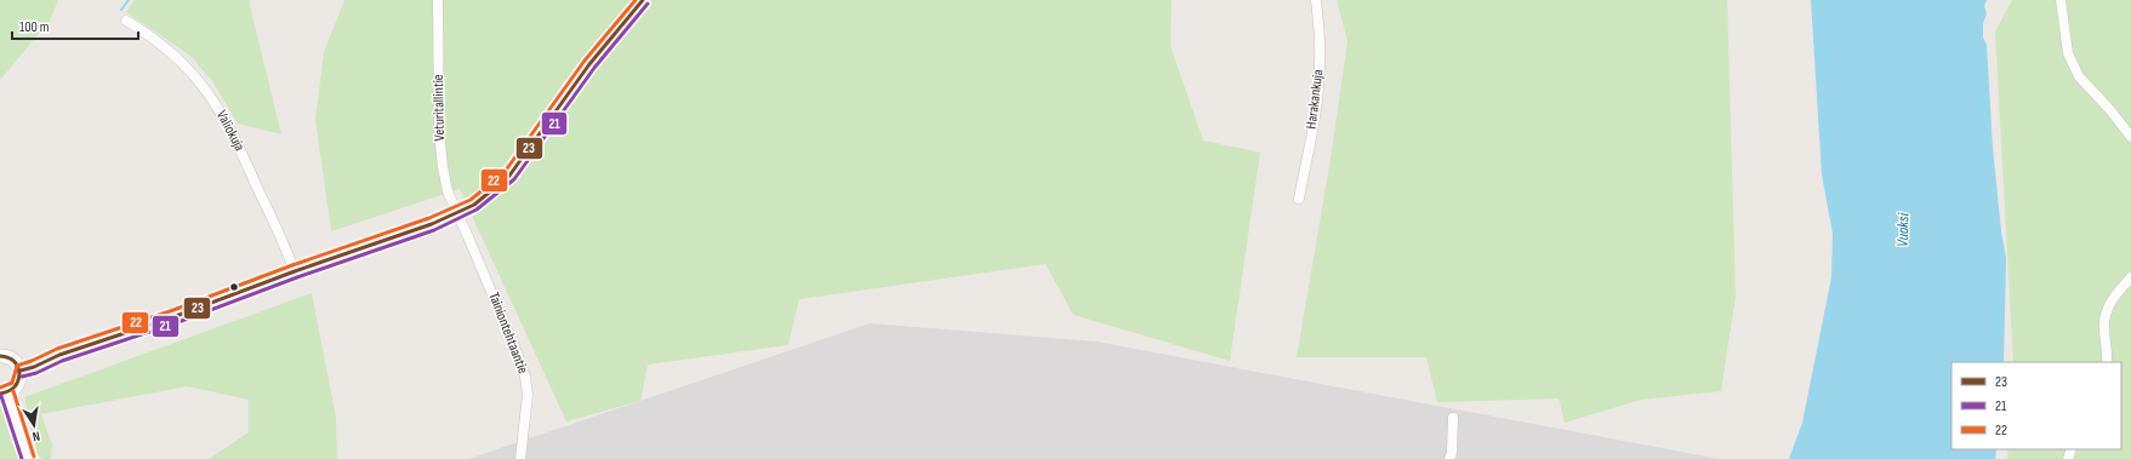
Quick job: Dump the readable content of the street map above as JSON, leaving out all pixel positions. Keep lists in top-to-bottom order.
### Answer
{
  "streets": {
    "street": [
      "Harakankuja",
      "Veturitallintie",
      "Valiokuja",
      "Tainiontehtaantie"
    ]
  },
  "crossings": [
    ["Veturitallintie", "Tainiontehtaantie"]
  ],
  "water": ["Vuoksi"],
  "lines": ["transit line 23", "transit line 22", "transit line 21"],
  "legend": ["23", "21", "22"],
  "scale_bar": "100 m",
  "north": "bottom"
}
